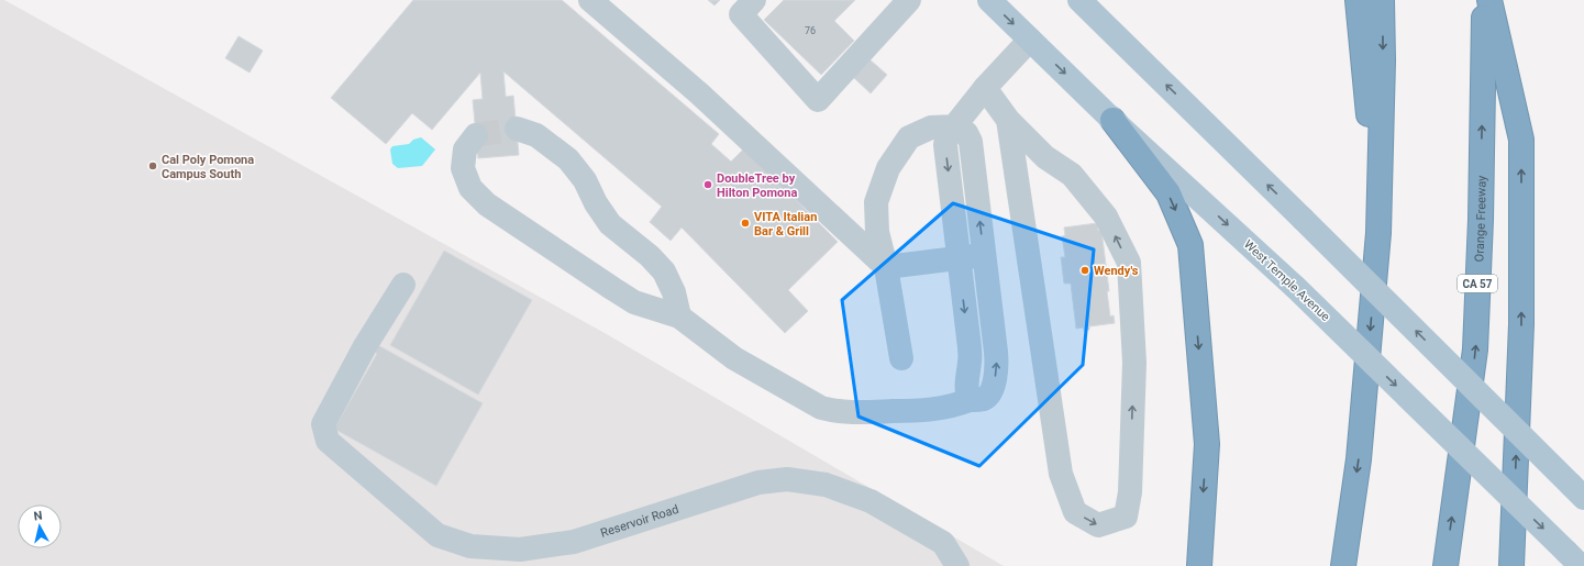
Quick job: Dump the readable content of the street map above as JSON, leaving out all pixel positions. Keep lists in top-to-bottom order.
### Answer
{
  "streets": {
    "highway": ["Orange Freeway", "CA 57"],
    "main road": ["West Temple Avenue"],
    "street": ["Reservoir Road"]
  },
  "places": [
    "Cal Poly Pomona Campus South",
    "DoubleTree by Hilton Pomona",
    "VITA Italian Bar & Grill",
    "Wendy's"
  ],
  "house_numbers": ["76"],
  "north": "top"
}
